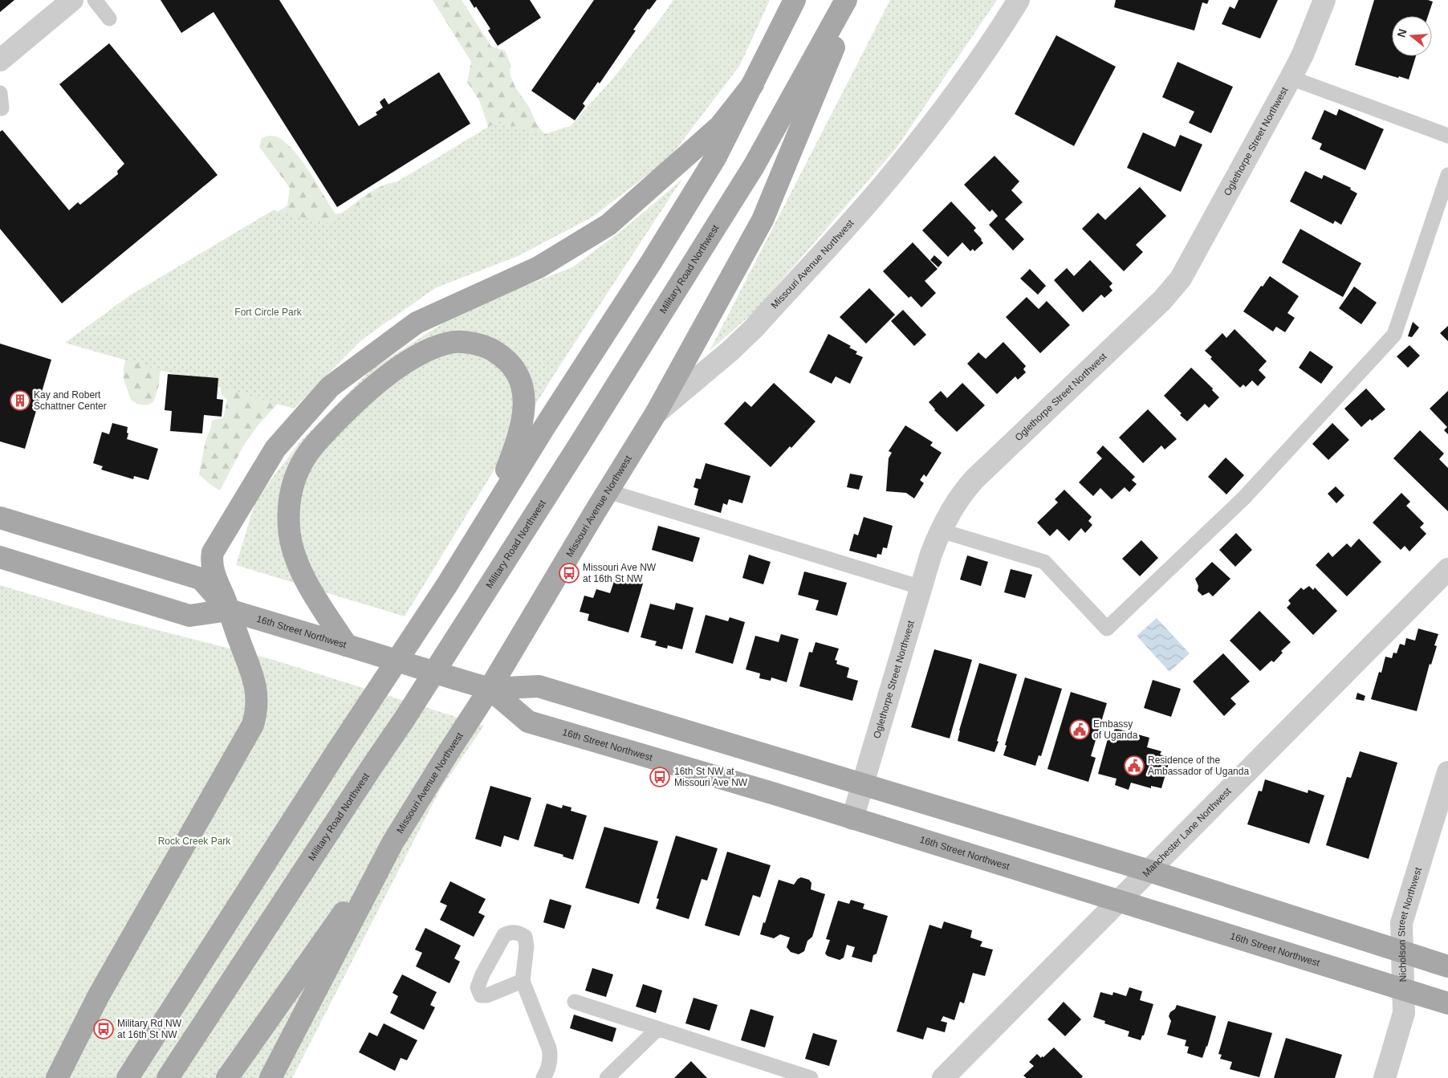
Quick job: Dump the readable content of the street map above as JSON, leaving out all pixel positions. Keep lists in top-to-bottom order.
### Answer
{
  "streets": {
    "main road": ["Missouri Avenue Northwest", "Military Road Northwest", "16th Street Northwest"],
    "street": ["Oglethorpe Street Northwest", "Manchester Lane Northwest", "Nicholson Street Northwest"]
  },
  "crossings": [
    ["Oglethorpe Street Northwest", "16th Street Northwest"],
    ["Missouri Avenue Northwest", "16th Street Northwest"],
    ["16th Street Northwest", "Manchester Lane Northwest"],
    ["16th Street Northwest", "Nicholson Street Northwest"]
  ],
  "parks": ["Fort Circle Park", "Rock Creek Park"],
  "places": {
    "building": ["Kay and Robert Schattner Center"],
    "bus stop": ["Missouri Ave NW at 16th St NW", "16th St NW at Missouri Ave NW", "Military Rd NW at 16th St NW"],
    "public building": ["Embassy of Uganda", "Residence of the Ambassador of Uganda"]
  },
  "north": "left"
}
